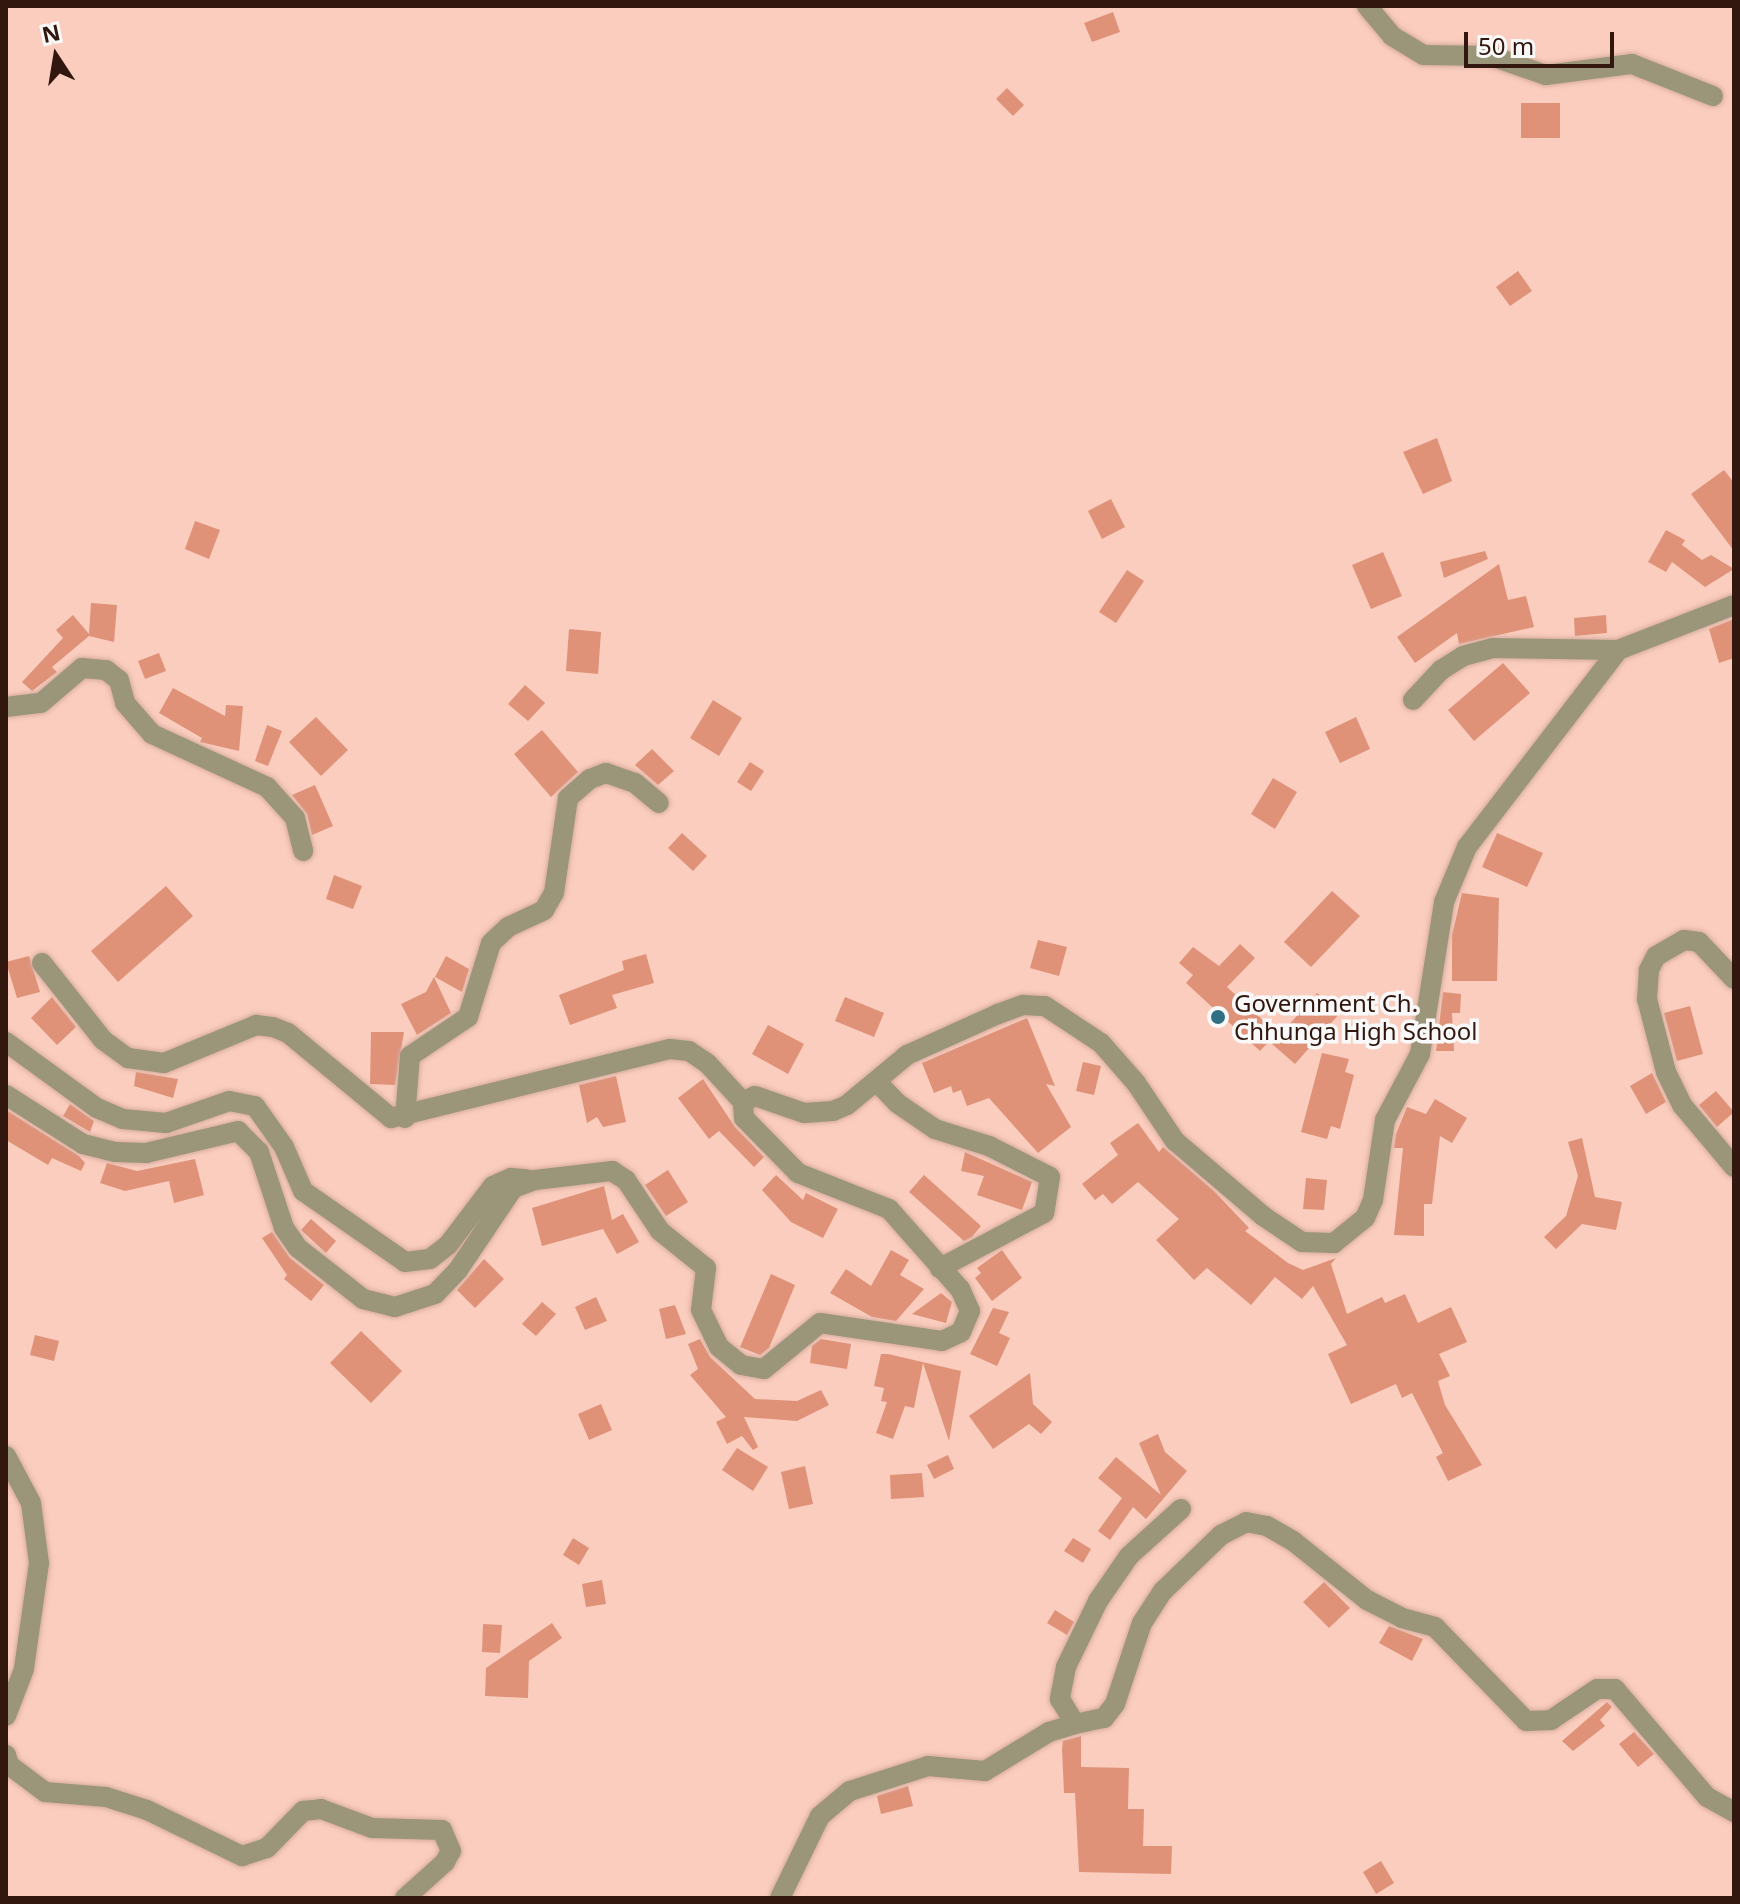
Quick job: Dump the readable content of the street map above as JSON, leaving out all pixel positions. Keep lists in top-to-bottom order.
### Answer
{
  "places": ["Government Ch. Chhunga High School"],
  "scale_bar": "50 m",
  "north": "top"
}
